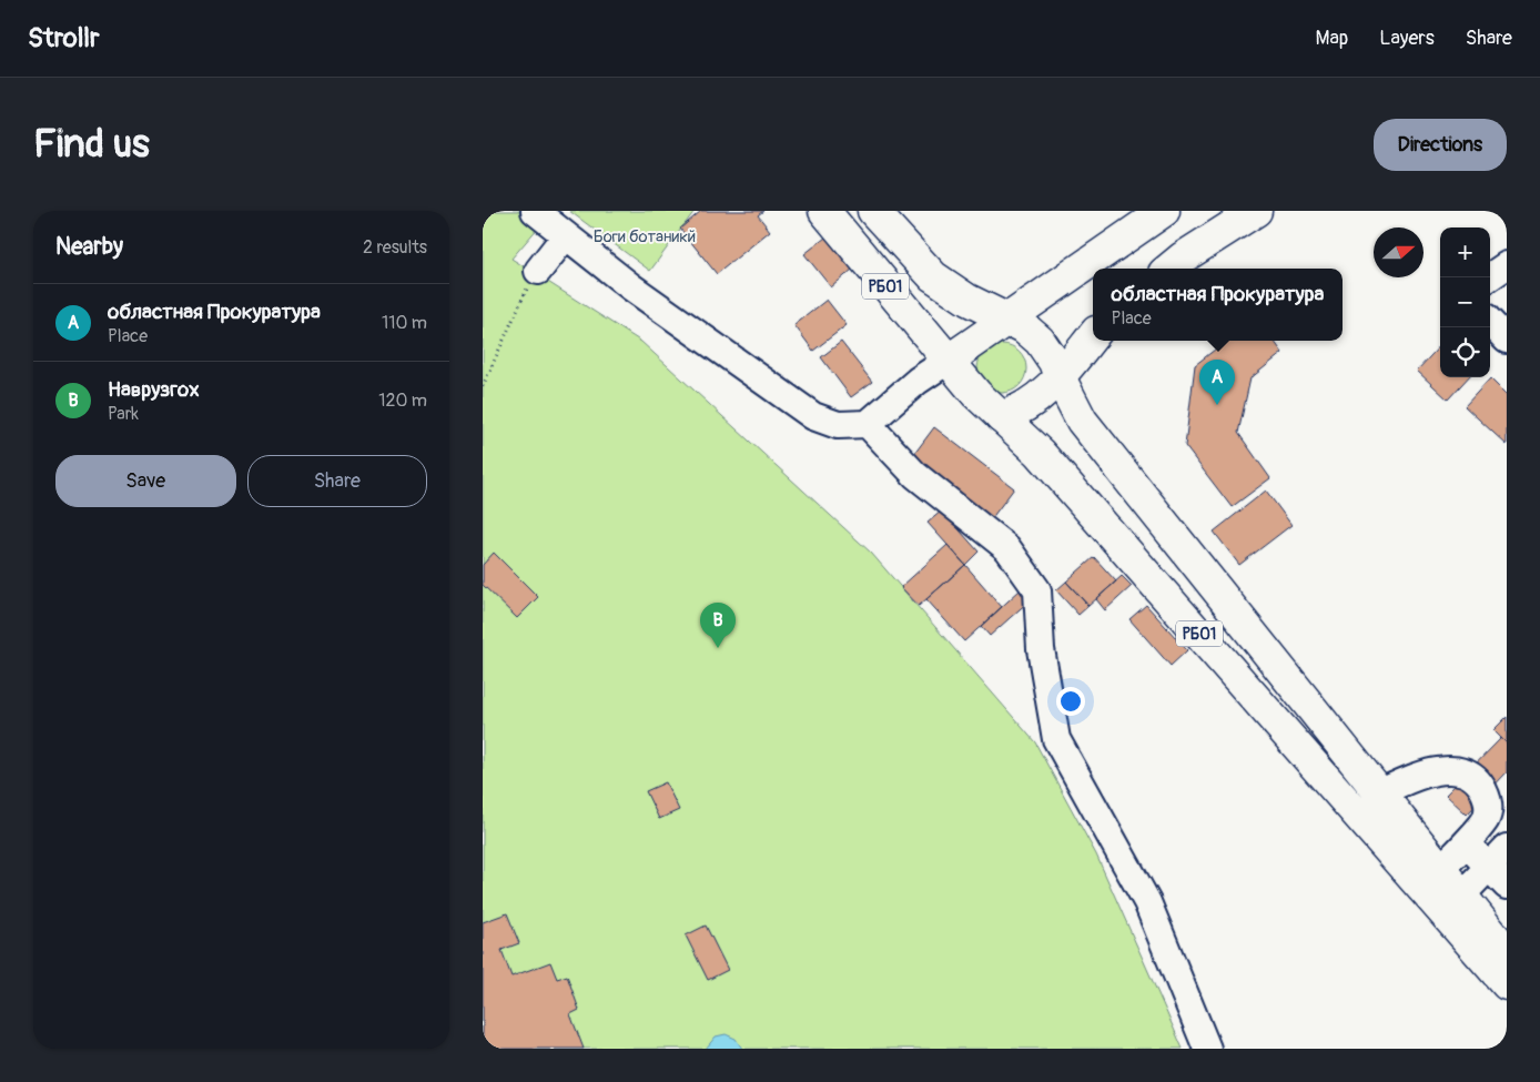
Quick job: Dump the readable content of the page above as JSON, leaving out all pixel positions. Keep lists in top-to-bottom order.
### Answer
{
  "streets": {
    "main road": ["РБ01"]
  },
  "parks": ["Боги ботаникй"],
  "north": "right",
  "page": {
    "header": "Strollr",
    "nav": ["Map", "Layers", "Share"],
    "buttons": [
      "Directions",
      ["Save", "Share"]
    ],
    "title": "Find us",
    "heading": ["Nearby", "2 results"],
    "map_buttons": ["+", "−"],
    "popup": ["областная Прокуратура", "Place"],
    "list": [
      {
        "mark": "A",
        "name": "областная Прокуратура",
        "note": "Place",
        "value": "110 m"
      },
      {
        "mark": "B",
        "name": "Наврузгох",
        "note": "Park",
        "value": "120 m"
      }
    ],
    "pins": ["A", "B"]
  }
}
